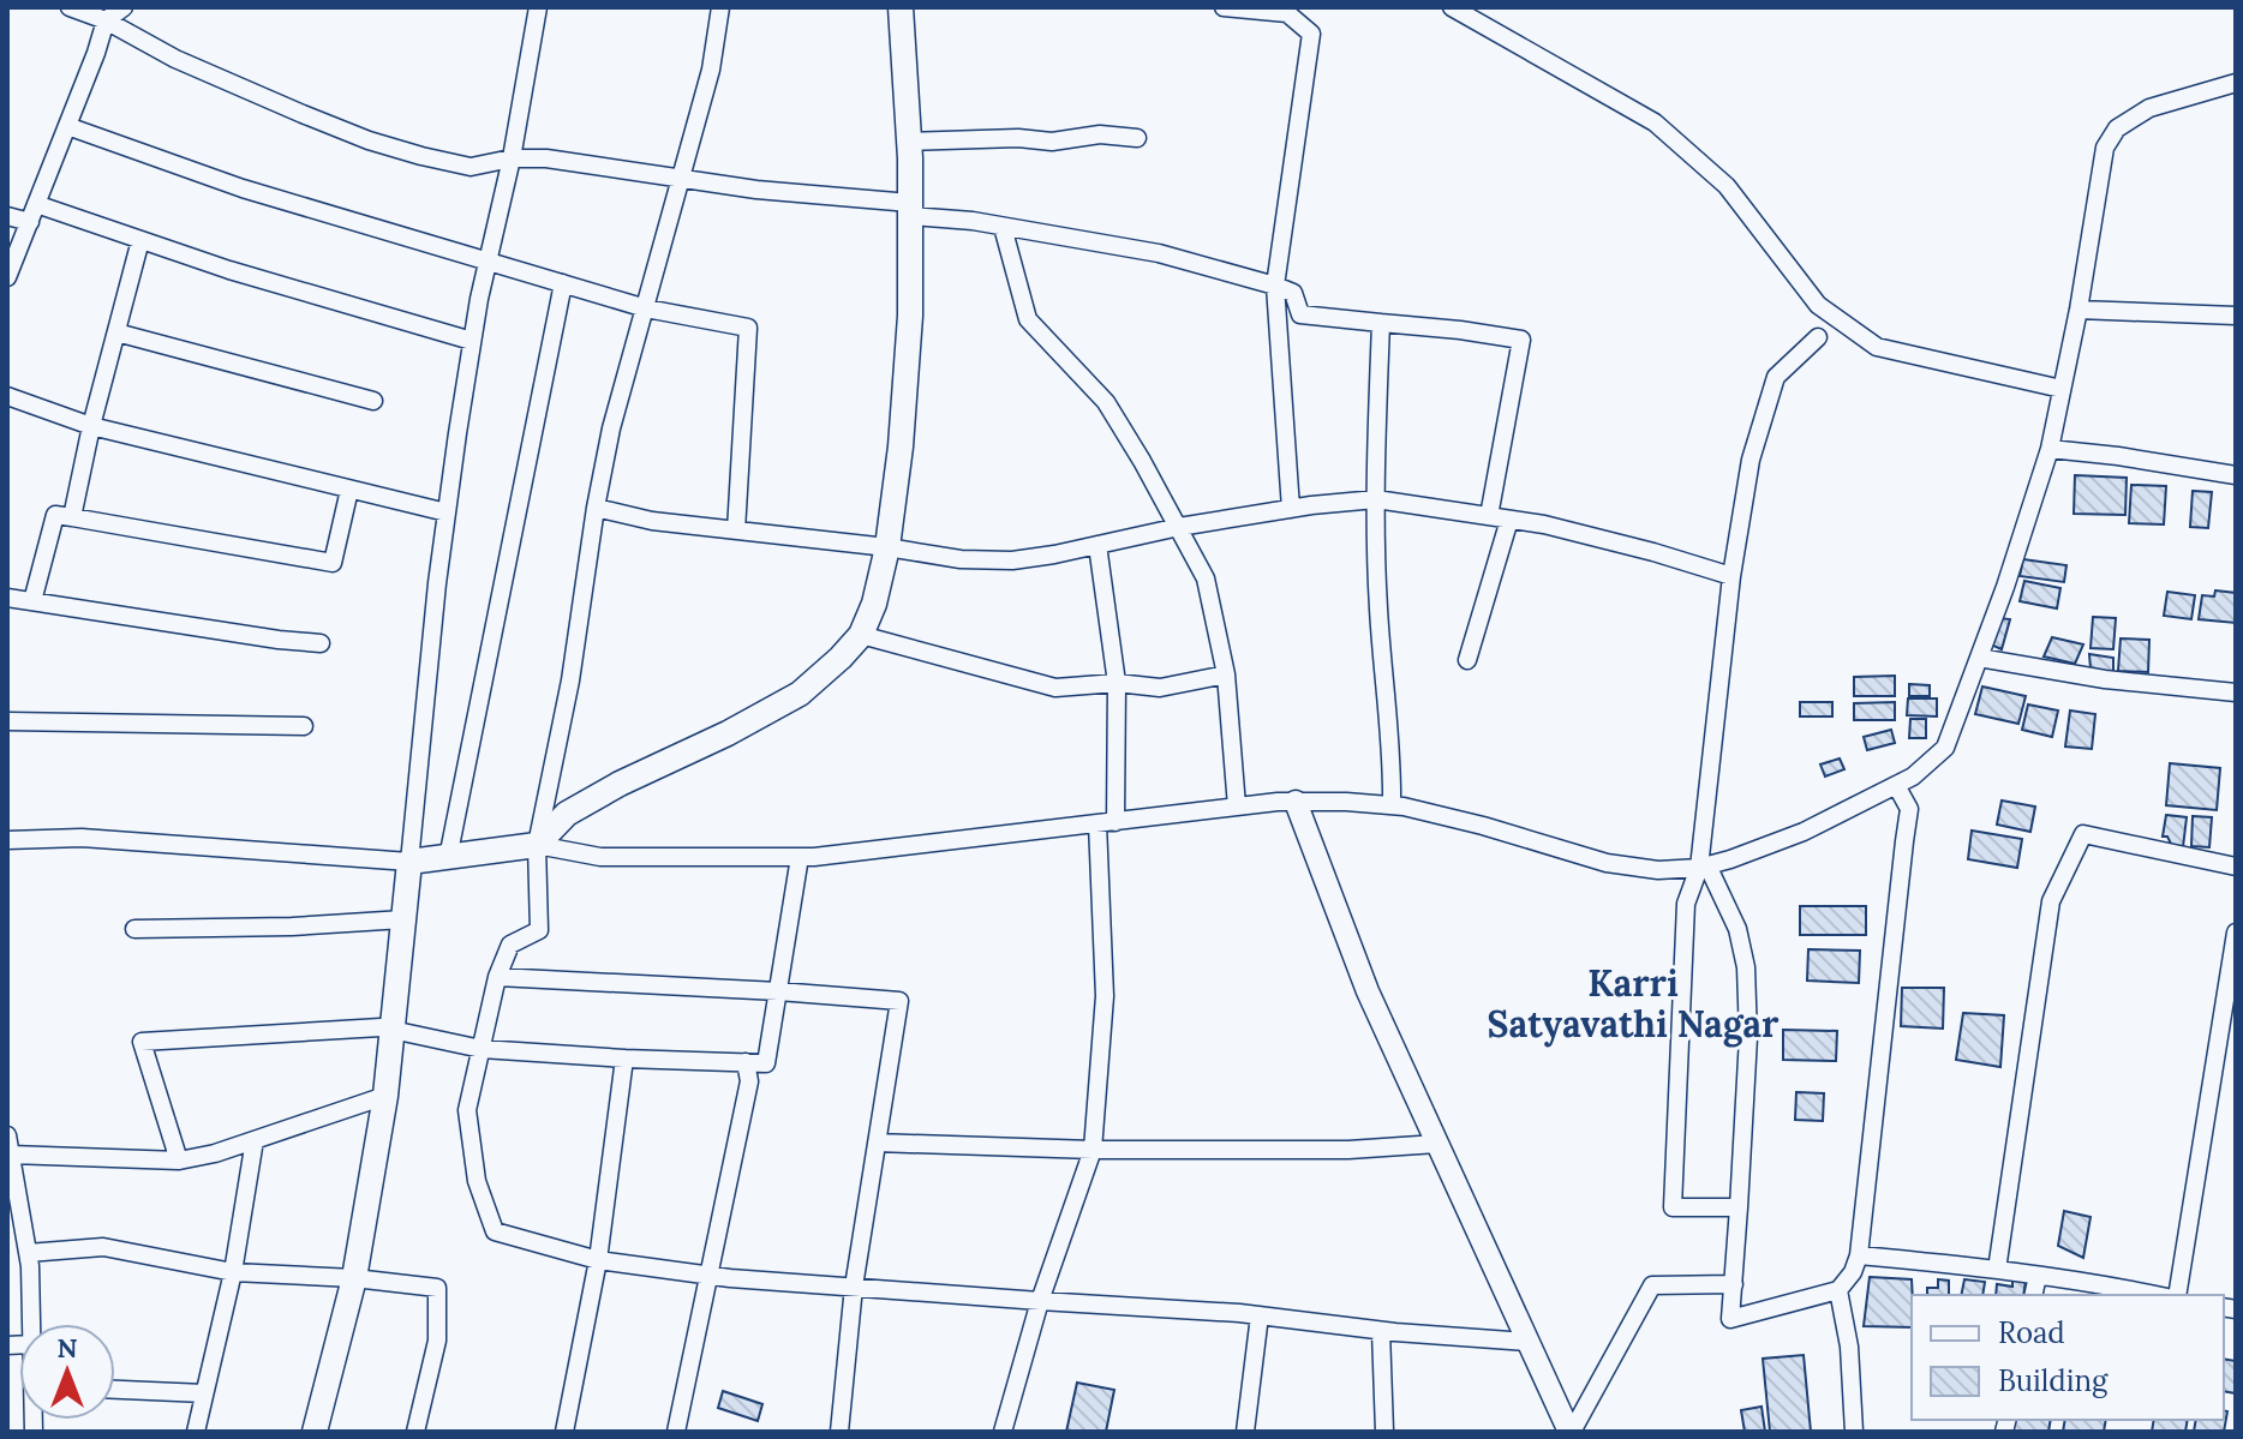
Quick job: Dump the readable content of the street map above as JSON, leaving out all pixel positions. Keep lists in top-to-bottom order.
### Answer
{
  "districts": ["Karri Satyavathi Nagar"],
  "legend": ["Road", "Building"],
  "north": "top"
}
